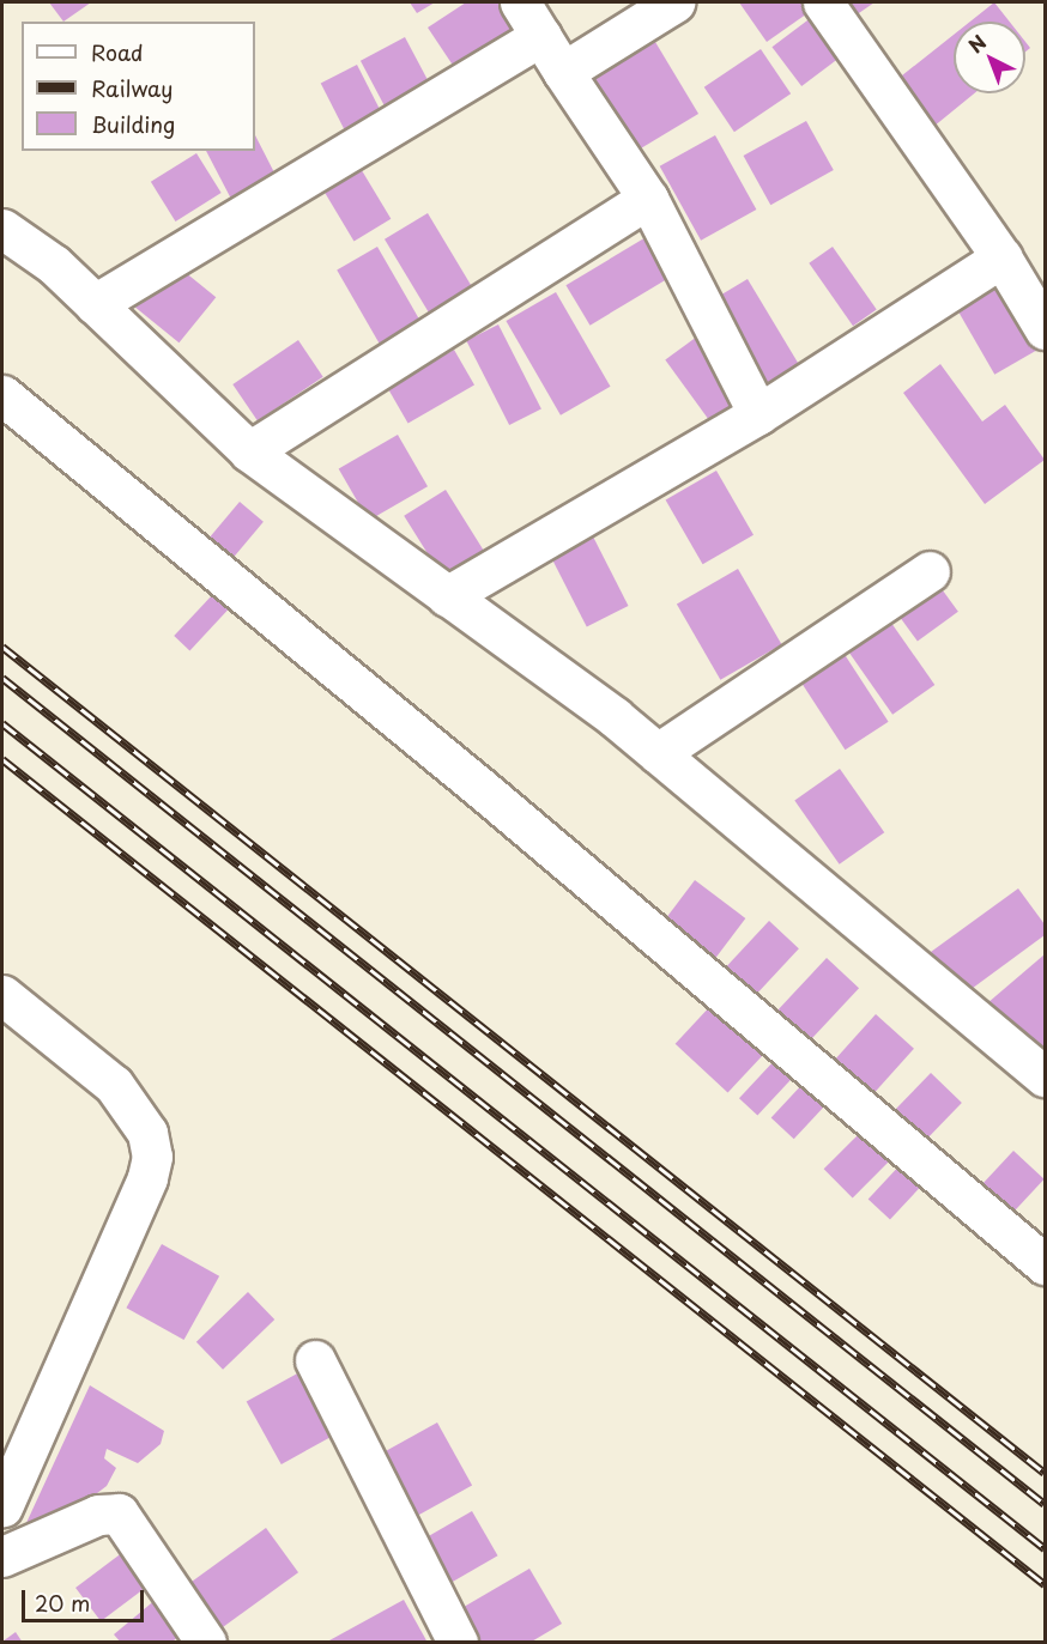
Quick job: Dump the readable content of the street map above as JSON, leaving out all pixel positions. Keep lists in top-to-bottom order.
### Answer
{
  "legend": ["Road", "Railway", "Building"],
  "scale_bar": "20 m",
  "north": "top left"
}
